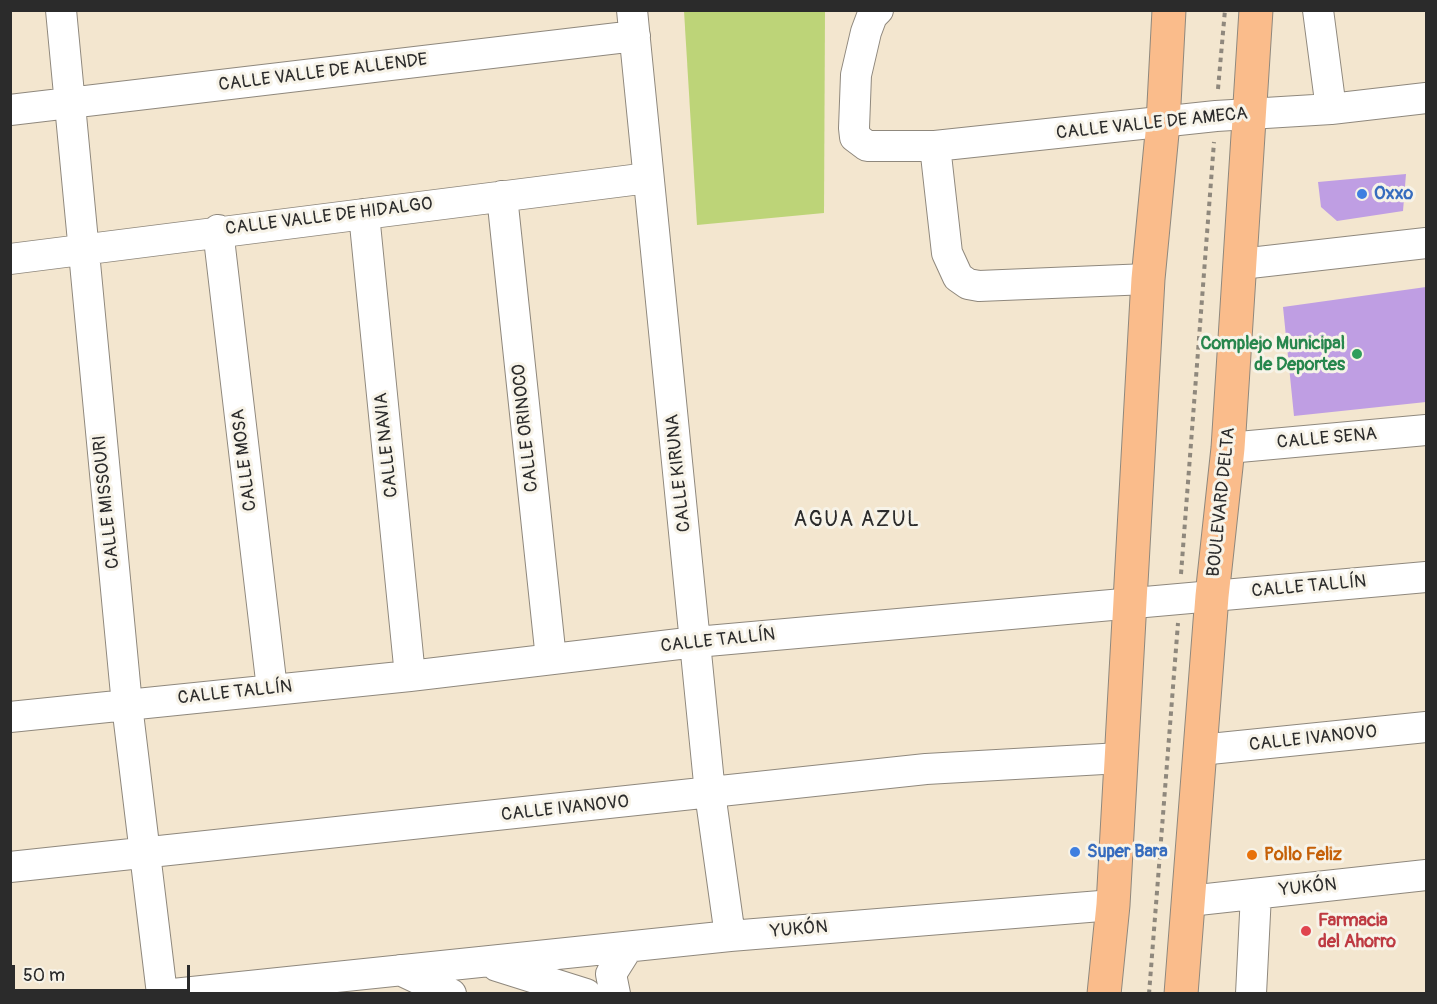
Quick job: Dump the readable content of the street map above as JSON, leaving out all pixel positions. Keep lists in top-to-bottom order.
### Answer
{
  "streets": {
    "main road": ["BOULEVARD DELTA"],
    "street": [
      "CALLE VALLE DE ALLENDE",
      "CALLE VALLE DE AMECA",
      "CALLE VALLE DE HIDALGO",
      "CALLE ORINOCO",
      "CALLE SENA",
      "CALLE NAVIA",
      "CALLE MOSA",
      "CALLE KIRUNA",
      "CALLE MISSOURI",
      "CALLE TALLÍN",
      "CALLE IVANOVO",
      "YUKÓN"
    ]
  },
  "crossings": [
    ["CALLE VALLE DE ALLENDE", "CALLE KIRUNA"],
    ["CALLE VALLE DE ALLENDE", "CALLE MISSOURI"],
    ["CALLE VALLE DE AMECA", "BOULEVARD DELTA"],
    ["CALLE VALLE DE HIDALGO", "CALLE ORINOCO"],
    ["CALLE VALLE DE HIDALGO", "CALLE NAVIA"],
    ["CALLE VALLE DE HIDALGO", "CALLE MOSA"],
    ["CALLE VALLE DE HIDALGO", "CALLE KIRUNA"],
    ["CALLE VALLE DE HIDALGO", "CALLE MISSOURI"],
    ["CALLE ORINOCO", "CALLE TALLÍN"],
    ["CALLE SENA", "BOULEVARD DELTA"],
    ["CALLE NAVIA", "CALLE TALLÍN"],
    ["CALLE MOSA", "CALLE TALLÍN"],
    ["CALLE KIRUNA", "CALLE TALLÍN"],
    ["CALLE KIRUNA", "CALLE IVANOVO"],
    ["CALLE KIRUNA", "YUKÓN"],
    ["CALLE MISSOURI", "CALLE TALLÍN"],
    ["CALLE MISSOURI", "CALLE IVANOVO"],
    ["BOULEVARD DELTA", "CALLE TALLÍN"],
    ["BOULEVARD DELTA", "CALLE IVANOVO"],
    ["BOULEVARD DELTA", "YUKÓN"]
  ],
  "districts": ["AGUA AZUL"],
  "places": [
    "Oxxo",
    "Complejo Municipal de Deportes",
    "Super Bara",
    "Pollo Feliz",
    "Farmacia del Ahorro"
  ],
  "scale_bar": "50 m"
}
